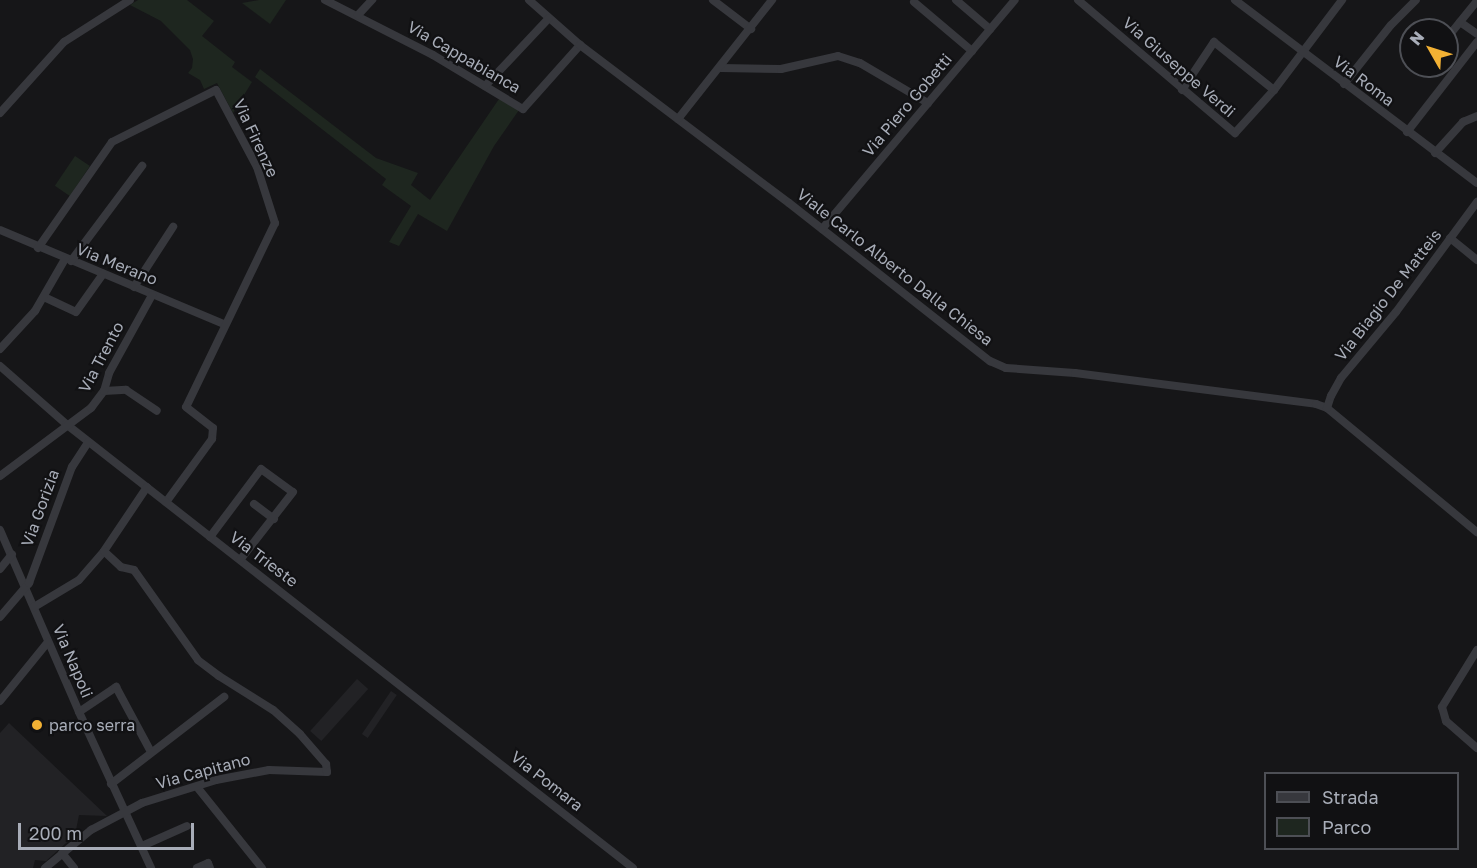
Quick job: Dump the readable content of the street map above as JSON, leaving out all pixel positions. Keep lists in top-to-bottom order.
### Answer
{
  "streets": {
    "street": [
      "Via Cappabianca",
      "Via Giuseppe Verdi",
      "Via Roma",
      "Via Piero Gobetti",
      "Via Firenze",
      "Via Merano",
      "Viale Carlo Alberto Dalla Chiesa",
      "Via Biagio De Matteis",
      "Via Trento",
      "Via Gorizia",
      "Via Trieste",
      "Via Napoli",
      "Via Capitano",
      "Via Pomara"
    ]
  },
  "crossings": [
    ["Via Cappabianca", "Viale Carlo Alberto Dalla Chiesa"],
    ["Via Giuseppe Verdi", "Via Roma"],
    ["Via Piero Gobetti", "Viale Carlo Alberto Dalla Chiesa"],
    ["Via Firenze", "Via Merano"],
    ["Via Merano", "Via Trento"],
    ["Viale Carlo Alberto Dalla Chiesa", "Via Biagio De Matteis"],
    ["Via Trento", "Via Trieste"],
    ["Via Gorizia", "Via Trieste"],
    ["Via Gorizia", "Via Napoli"],
    ["Via Trieste", "Via Pomara"],
    ["Via Napoli", "Via Capitano"]
  ],
  "places": ["parco serra"],
  "legend": ["Strada", "Parco"],
  "scale_bar": "200 m",
  "north": "top left"
}
